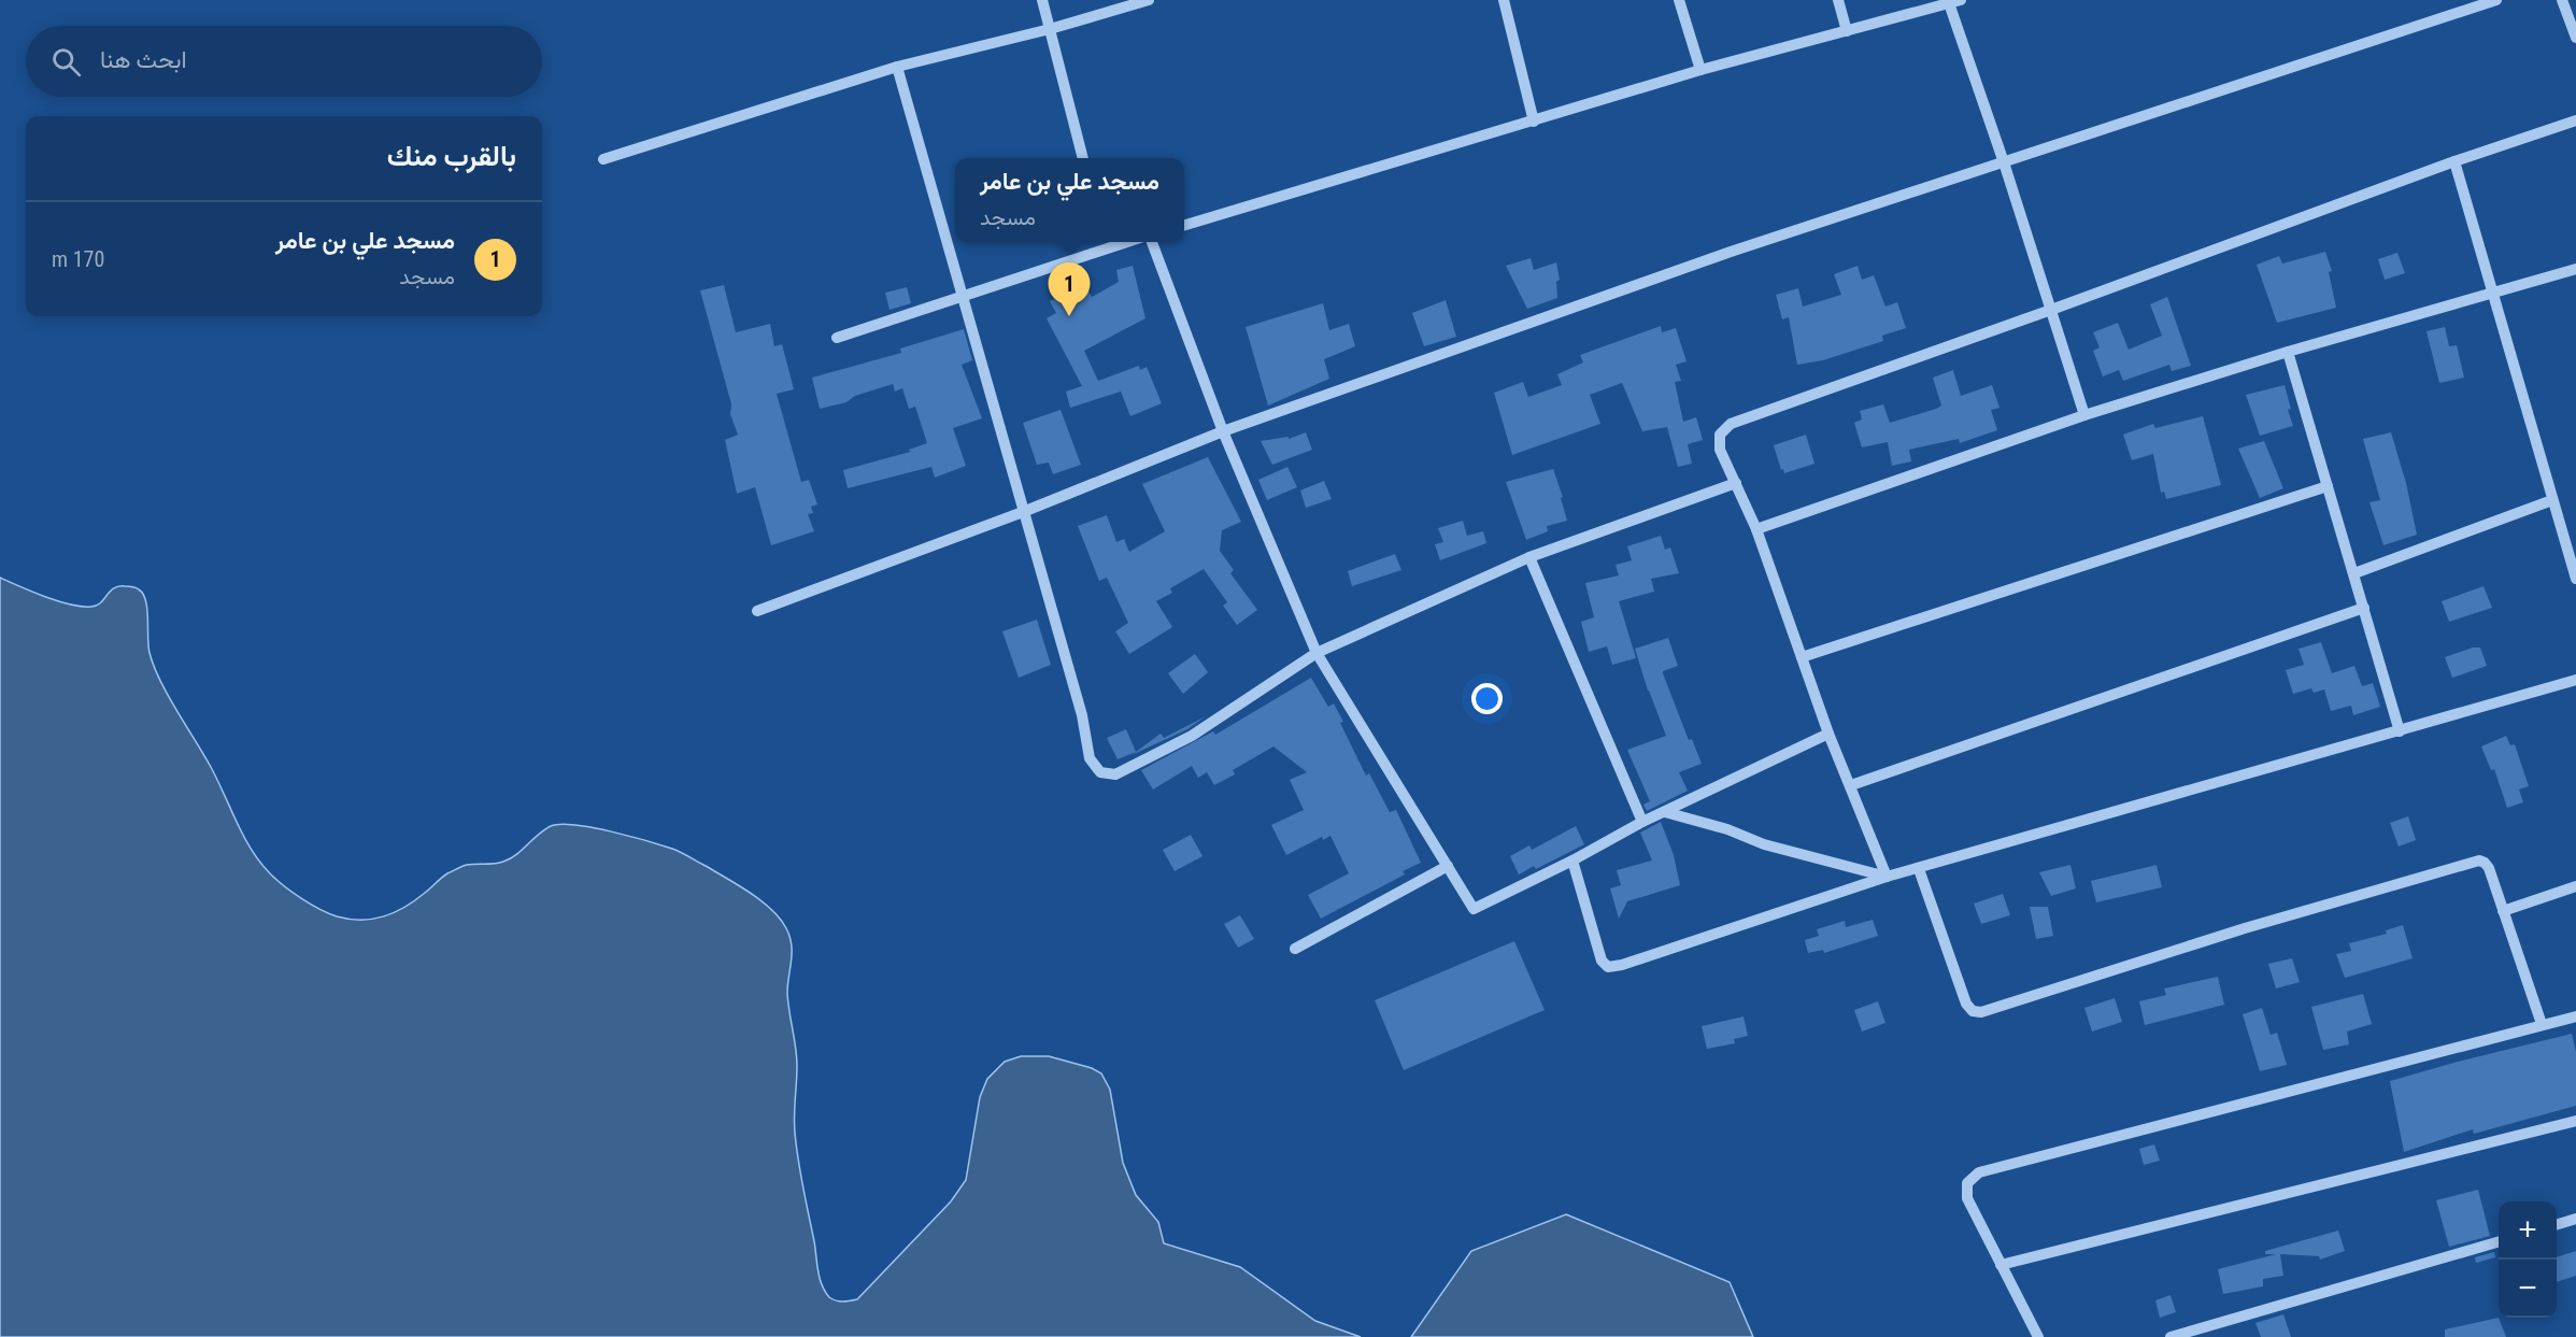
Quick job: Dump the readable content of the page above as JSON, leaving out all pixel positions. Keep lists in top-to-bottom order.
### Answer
{
  "page": {
    "search": "ابحث هنا",
    "heading": "بالقرب منك",
    "popup": ["مسجد علي بن عامر", "مسجد"],
    "list": [
      {
        "mark": "1",
        "name": "مسجد علي بن عامر",
        "note": "مسجد",
        "value": "170 m"
      }
    ],
    "pins": "1",
    "map_buttons": ["+", "−"]
  }
}
